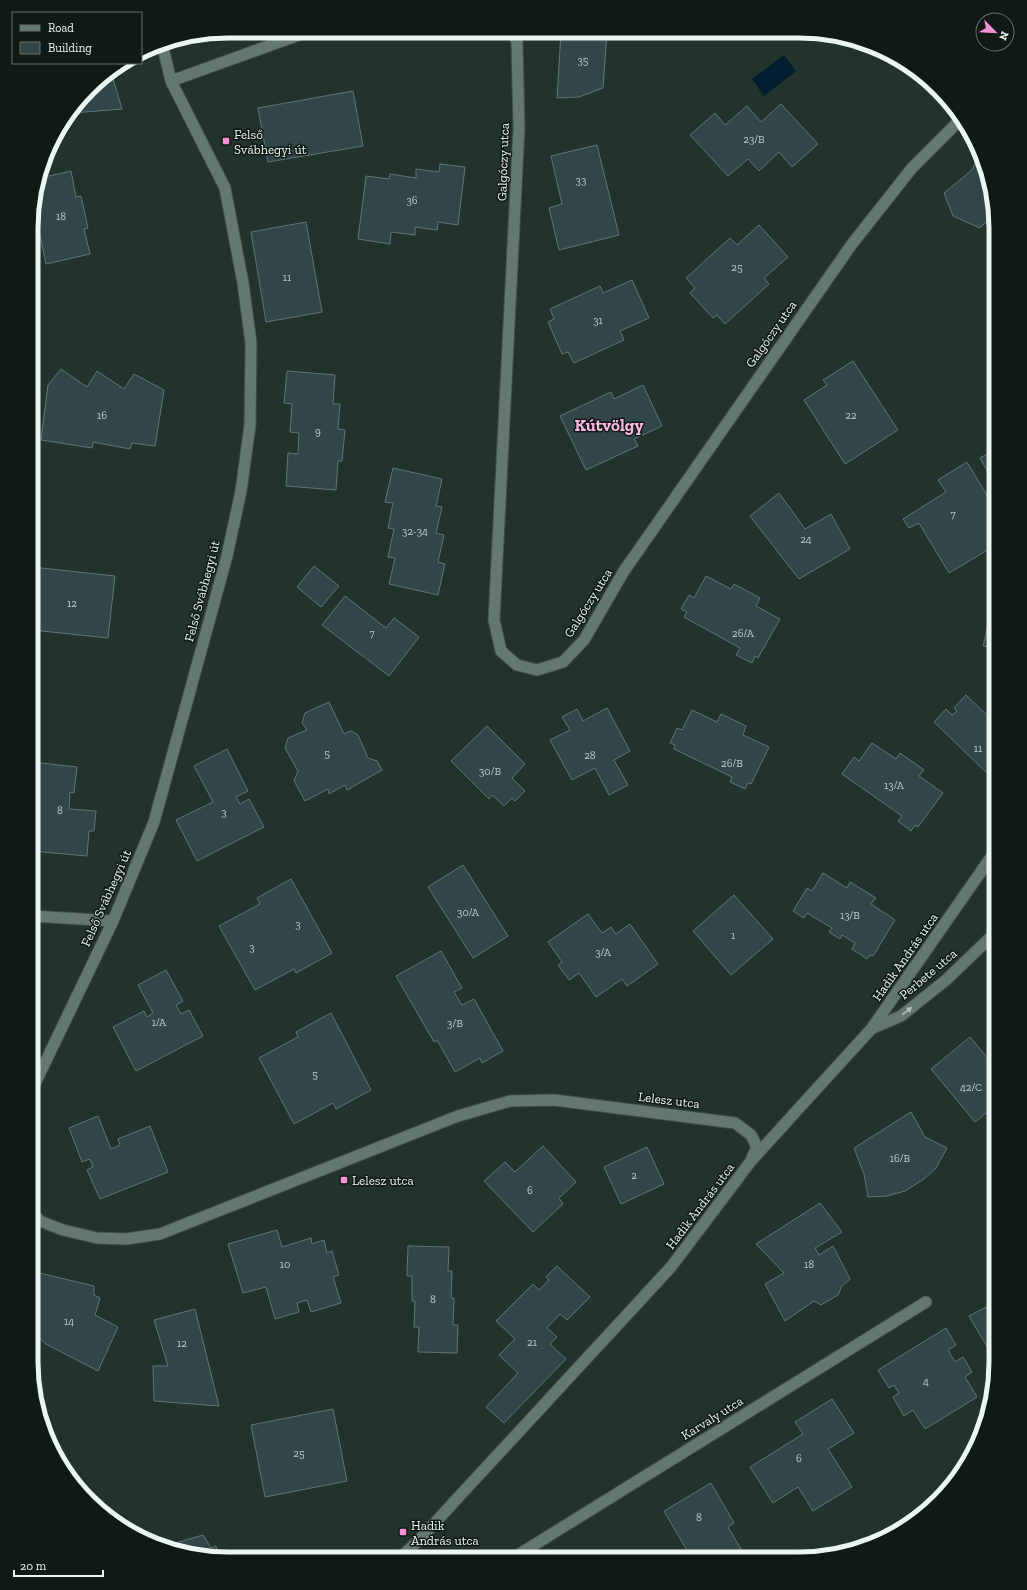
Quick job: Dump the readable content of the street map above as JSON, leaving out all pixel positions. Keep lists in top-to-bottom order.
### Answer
{
  "streets": {
    "street": [
      "Galgóczy utca",
      "Felső Svábhegyi út",
      "Hadik András utca",
      "Perbete utca",
      "Lelesz utca",
      "Karvaly utca"
    ]
  },
  "crossings": [
    ["Hadik András utca", "Perbete utca"],
    ["Hadik András utca", "Lelesz utca"]
  ],
  "one_way": ["Perbete utca"],
  "districts": ["Kútvölgy"],
  "places": {
    "transit": ["Felső Svábhegyi út", "Lelesz utca", "Hadik András utca"]
  },
  "house_numbers": [
    "35",
    "23/B",
    "33",
    "36",
    "18",
    "25",
    "11",
    "31",
    "16",
    "22",
    "9",
    "7",
    "32-34",
    "24",
    "12",
    "7",
    "26/A",
    "11",
    "5",
    "28",
    "26/B",
    "30/B",
    "13/A",
    "8",
    "3",
    "30/A",
    "13/B",
    "3",
    "1",
    "3",
    "3/A",
    "1/A",
    "3/B",
    "5",
    "42/C",
    "16/B",
    "2",
    "6",
    "10",
    "18",
    "8",
    "14",
    "21",
    "12",
    "4",
    "25",
    "6",
    "8"
  ],
  "legend": ["Road", "Building"],
  "scale_bar": "20 m",
  "north": "bottom right"
}
